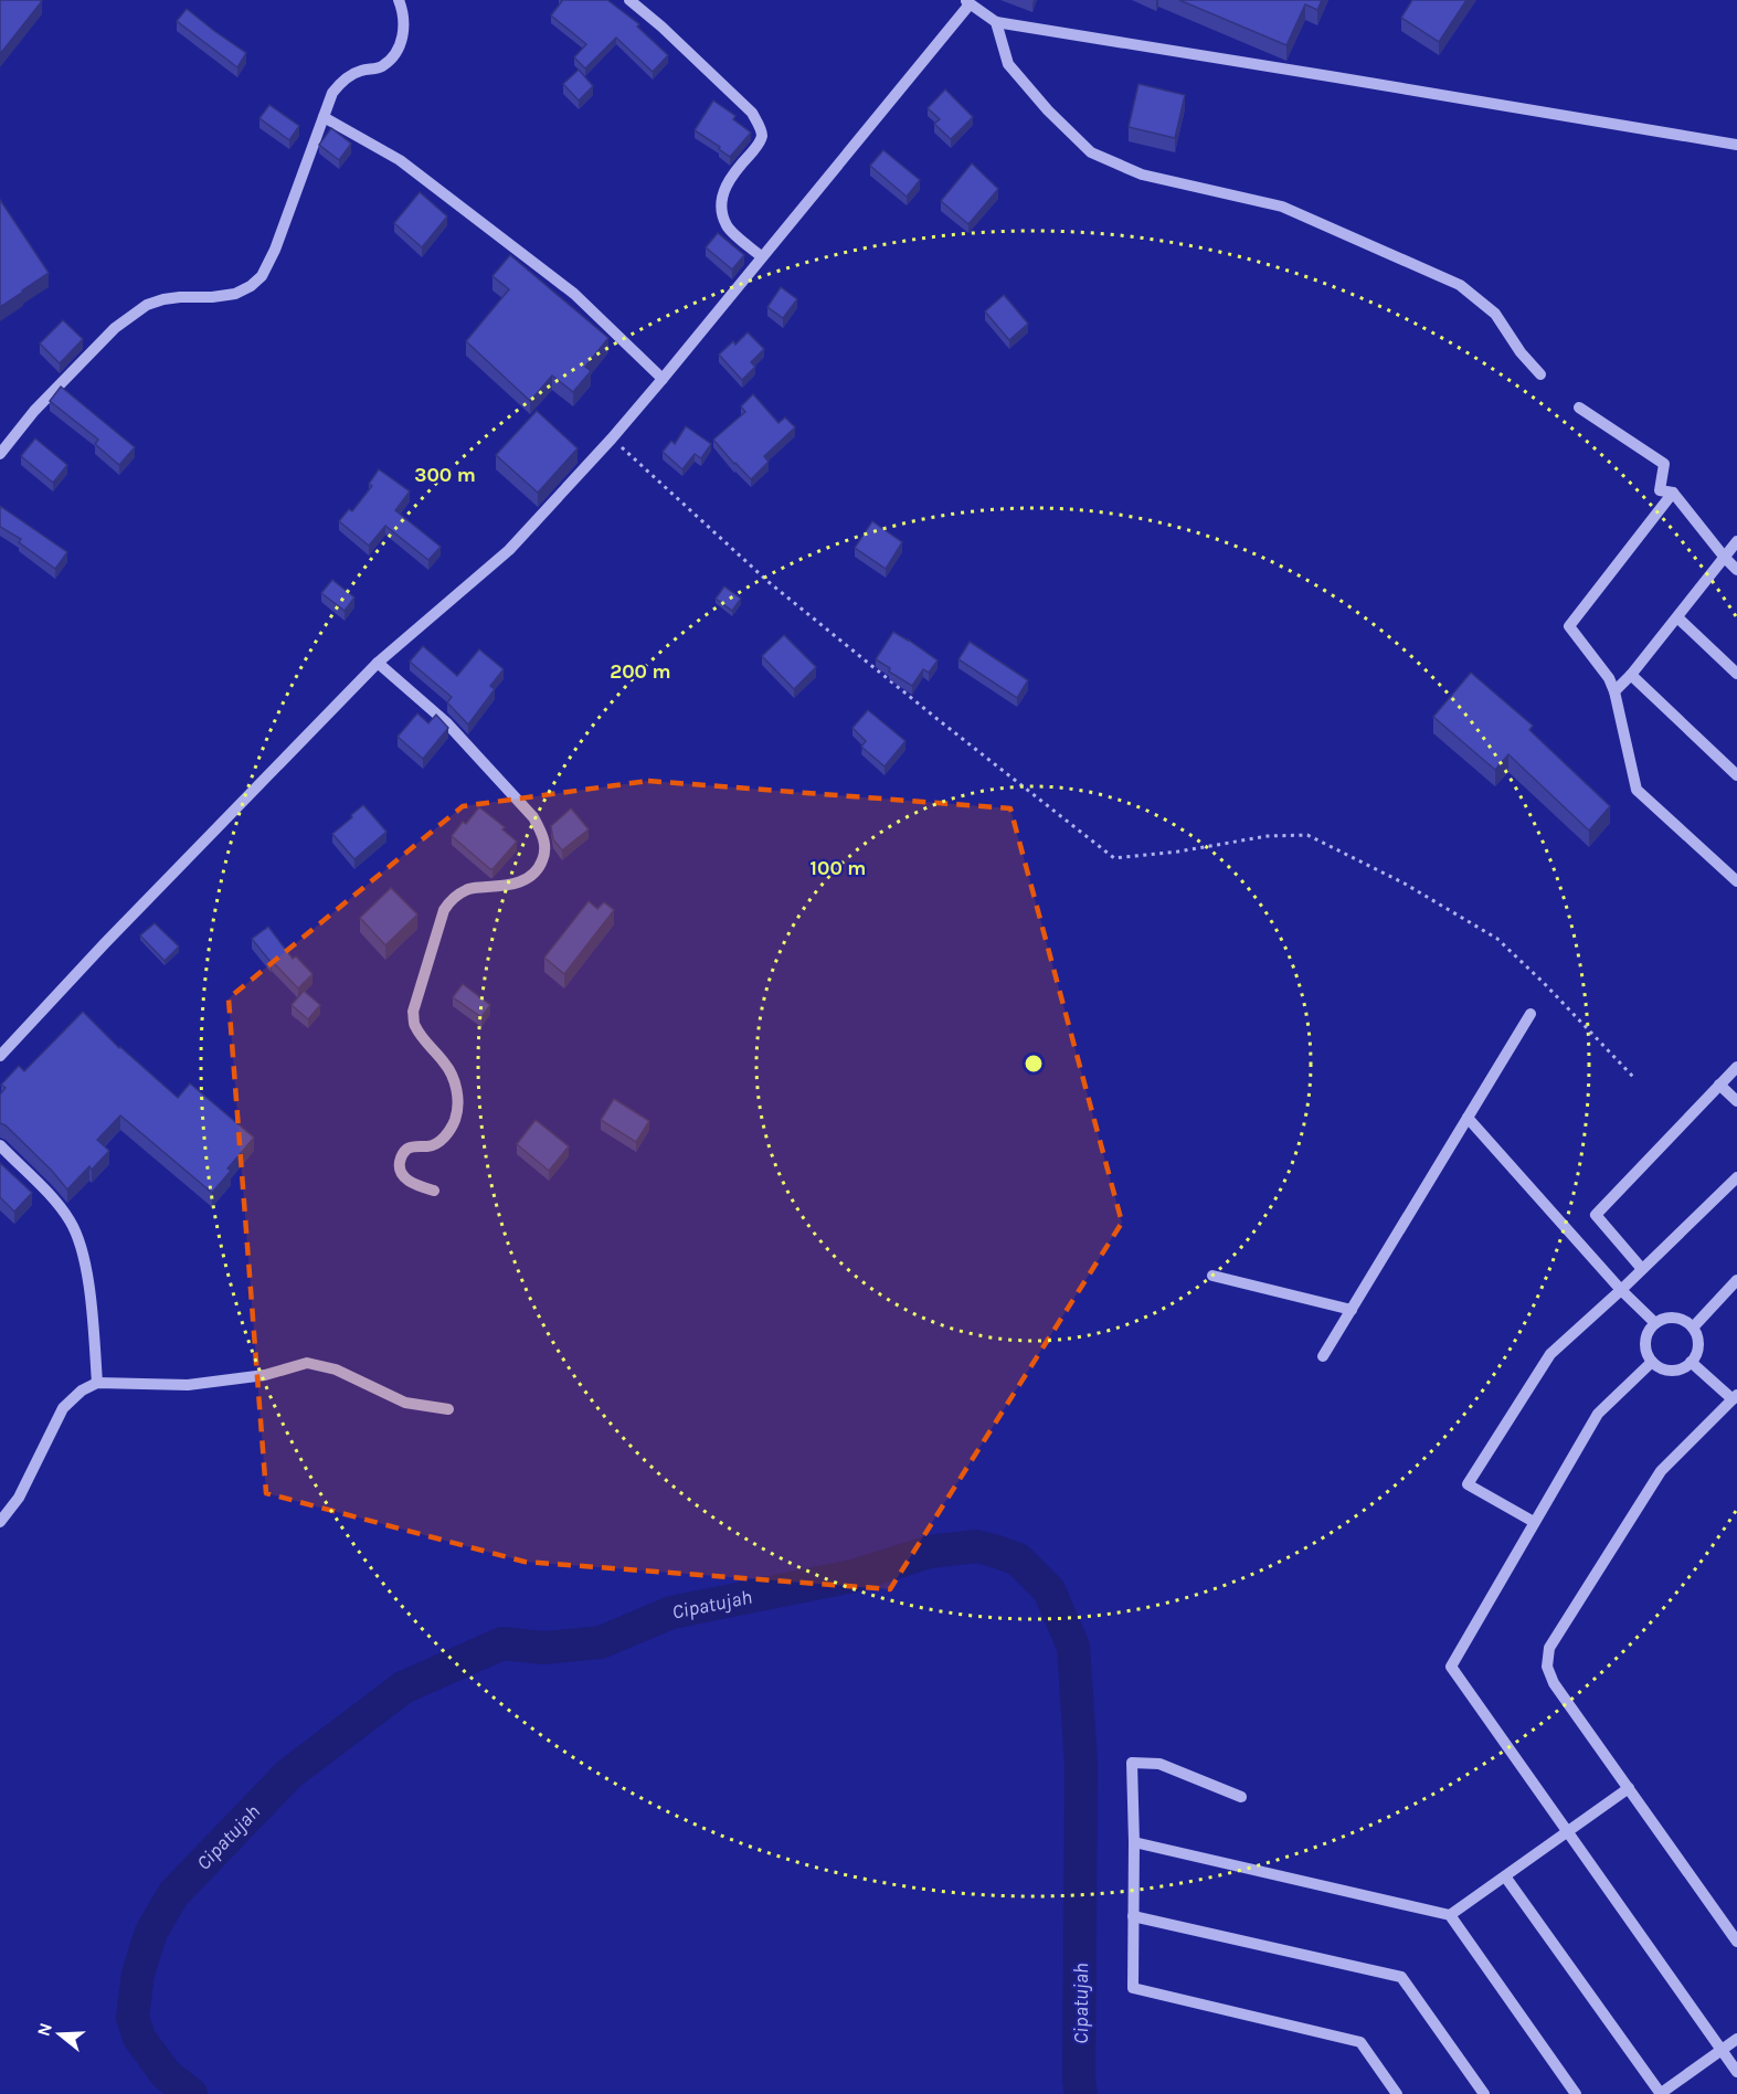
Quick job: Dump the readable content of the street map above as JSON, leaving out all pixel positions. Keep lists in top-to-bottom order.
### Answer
{
  "water": ["Cipatujah"],
  "north": "left",
  "rings": ["300 m", "200 m", "100 m"]
}
